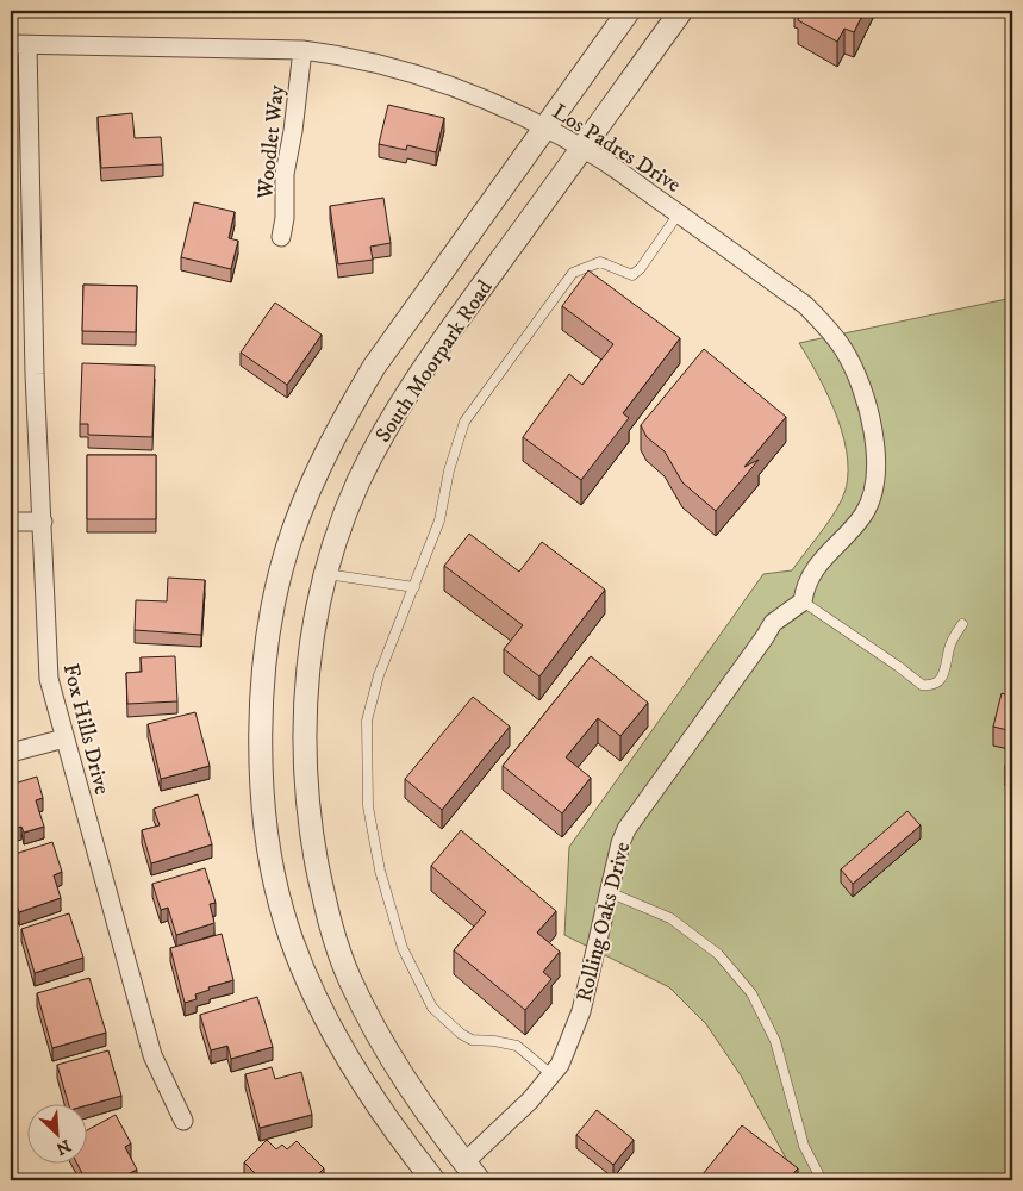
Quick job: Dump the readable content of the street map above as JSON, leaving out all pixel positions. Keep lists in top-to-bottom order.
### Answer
{
  "streets": {
    "street": [
      "Woodlet Way",
      "Los Padres Drive",
      "South Moorpark Road",
      "Fox Hills Drive",
      "Rolling Oaks Drive"
    ]
  },
  "crossings": [
    ["Woodlet Way", "Los Padres Drive"],
    ["Los Padres Drive", "South Moorpark Road"],
    ["Los Padres Drive", "Fox Hills Drive"],
    ["Los Padres Drive", "Rolling Oaks Drive"],
    ["South Moorpark Road", "Rolling Oaks Drive"]
  ],
  "north": "bottom right"
}
